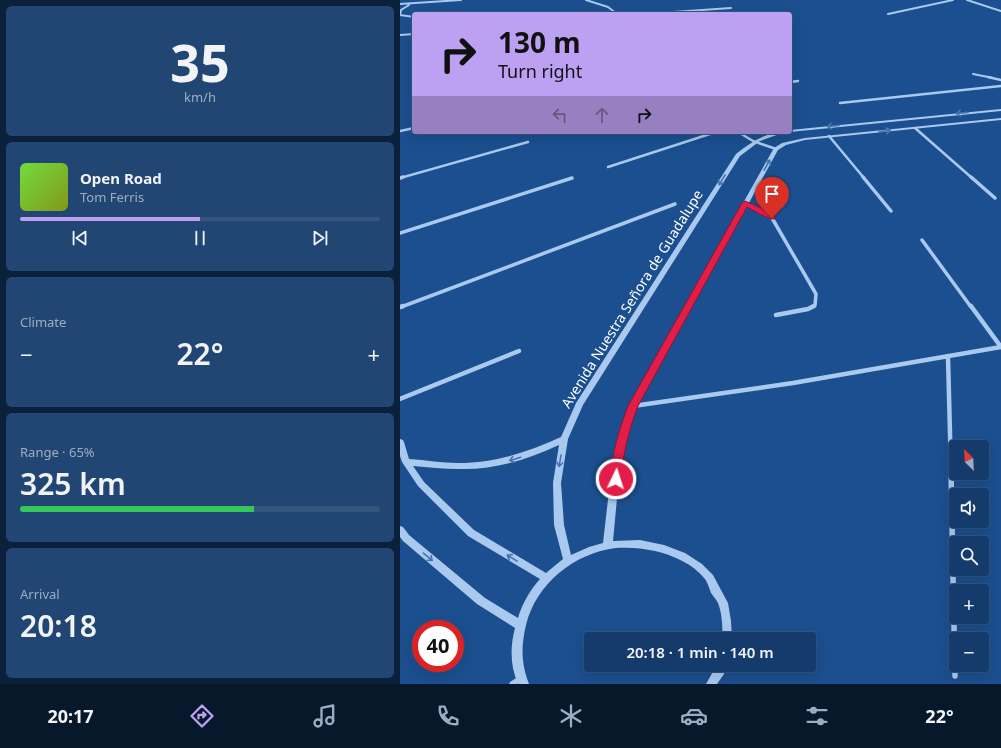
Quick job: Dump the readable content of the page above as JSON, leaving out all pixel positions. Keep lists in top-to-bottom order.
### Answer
{
  "streets": {
    "street": ["Avenida Nuestra Señora de Guadalupe"]
  },
  "north": "top left",
  "page": {
    "tile": [
      ["35", "km/h"],
      "Climate",
      ["Range · 65%", "325 km"],
      ["Arrival", "20:18"]
    ],
    "turn": ["130 m", "Turn right"],
    "song": ["Open Road", "Tom Ferris"],
    "heat": ["−", "22°", "+"],
    "map_buttons": ["+", "−"],
    "limit": "40",
    "trip": "20:18 · 1 min · 140 m",
    "tabs": ["20:17", "22°"]
  }
}
